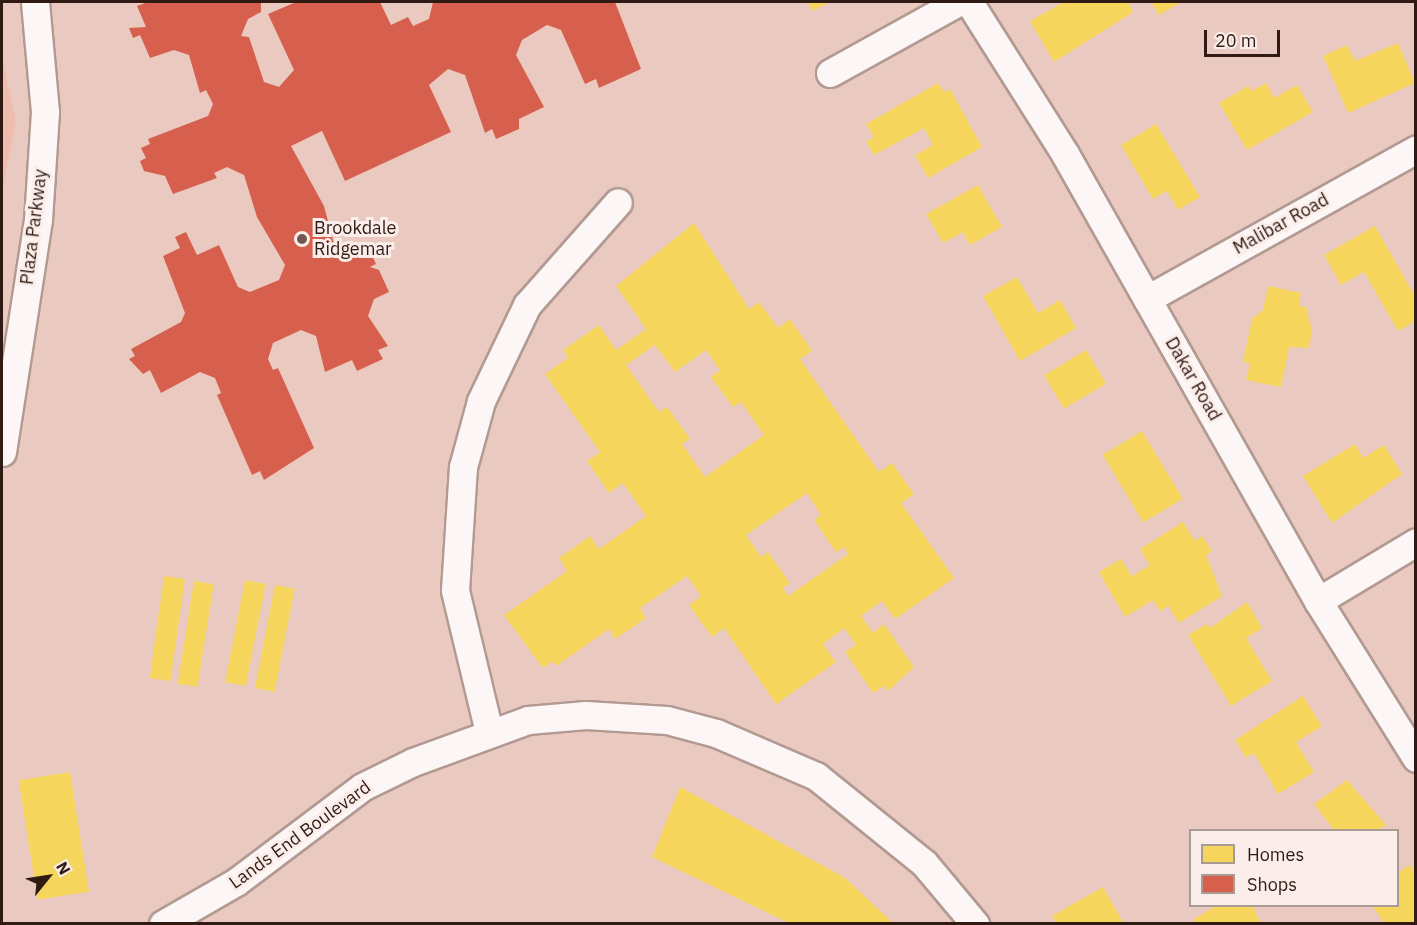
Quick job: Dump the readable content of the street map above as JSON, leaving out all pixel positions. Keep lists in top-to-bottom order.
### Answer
{
  "streets": {
    "street": [
      "Malibar Road",
      "Plaza Parkway",
      "Dakar Road",
      "Lands End Boulevard"
    ]
  },
  "crossings": [
    ["Malibar Road", "Dakar Road"]
  ],
  "places": ["Brookdale Ridgemar"],
  "legend": ["Homes", "Shops"],
  "scale_bar": "20 m",
  "north": "top right"
}
